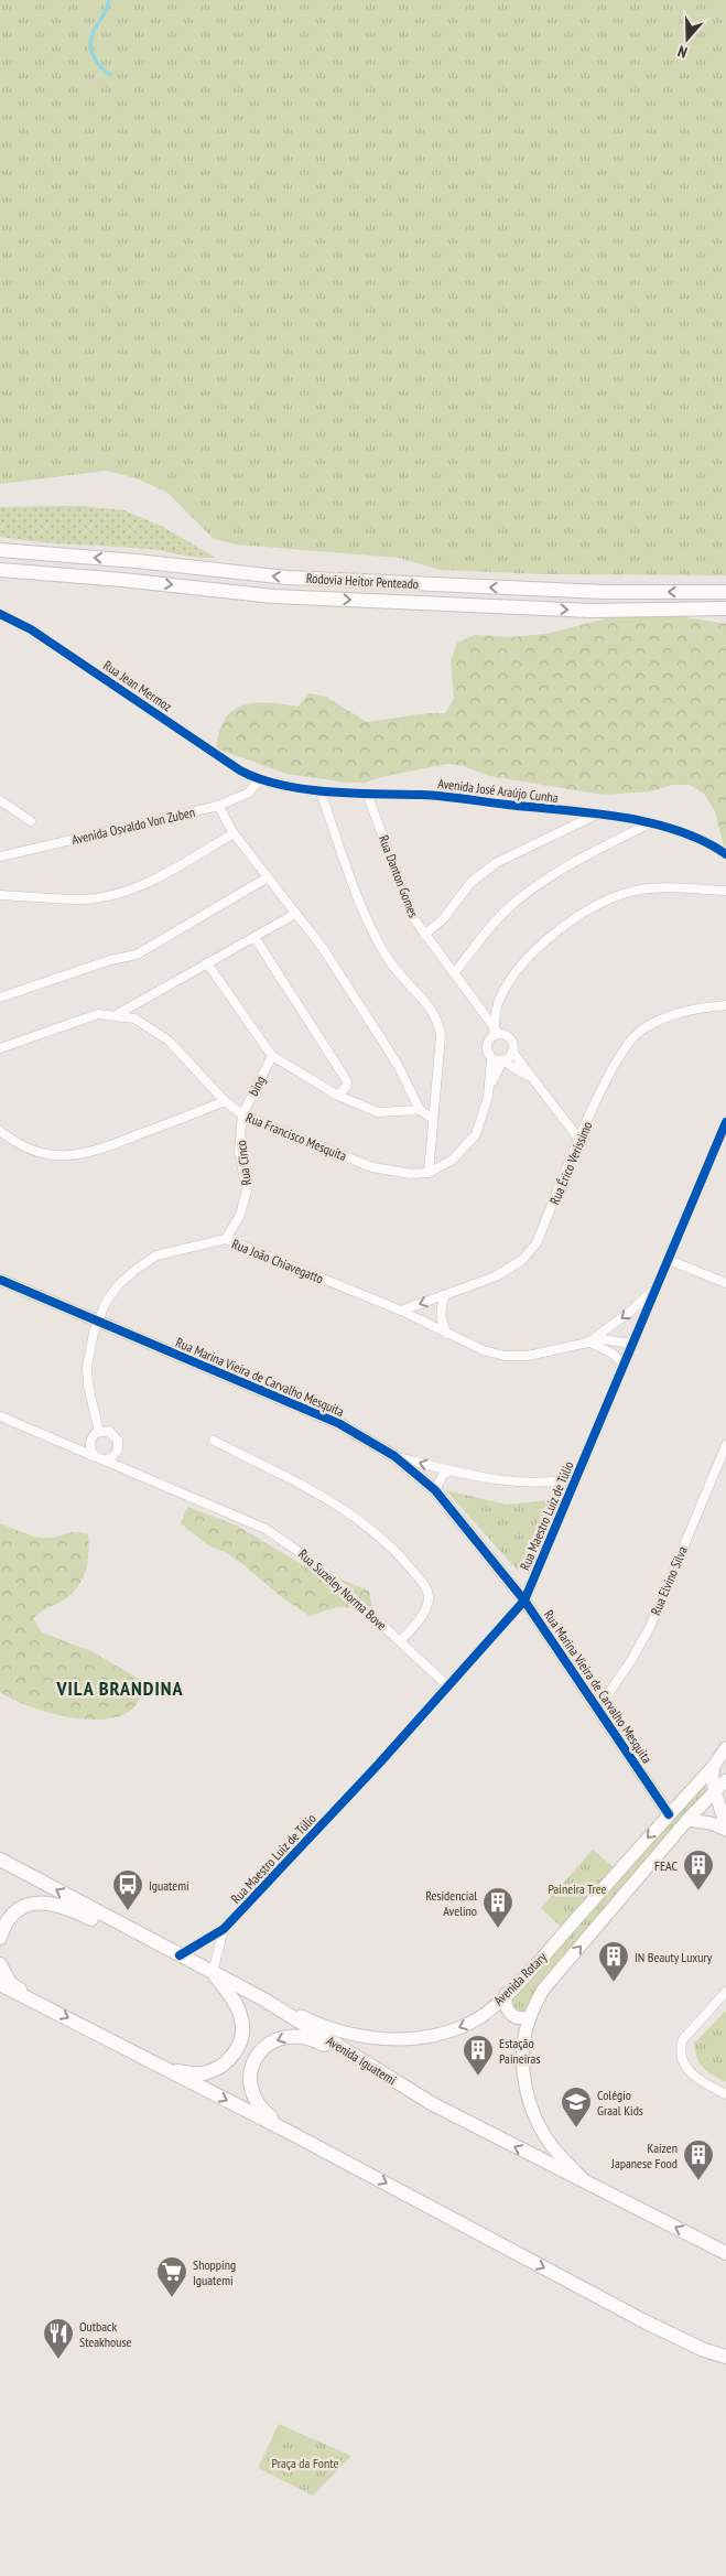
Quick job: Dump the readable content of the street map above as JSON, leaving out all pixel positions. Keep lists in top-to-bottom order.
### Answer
{
  "streets": {
    "main road": ["Rodovia Heitor Penteado", "Avenida Rotary", "Avenida Iguatemi"],
    "street": [
      "Rua Jean Mermoz",
      "Avenida José Araújo Cunha",
      "Avenida Osvaldo Von Zuben",
      "Rua Danton Gomes",
      "bing",
      "Rua Francisco Mesquita",
      "Rua Cinco",
      "Rua Érico Veríssimo",
      "Rua João Chiavegatto",
      "Rua Marina Vieira de Carvalho Mesquita",
      "Rua Maestro Luiz de Túlio",
      "Rua Elvino Silva",
      "Rua Suzeley Norma Bove"
    ]
  },
  "crossings": [
    ["Rua Jean Mermoz", "Avenida José Araújo Cunha"],
    ["Rua Jean Mermoz", "Avenida Osvaldo Von Zuben"],
    ["Avenida José Araújo Cunha", "Avenida Osvaldo Von Zuben"],
    ["Avenida José Araújo Cunha", "Rua Danton Gomes"],
    ["bing", "Rua Francisco Mesquita"],
    ["bing", "Rua Cinco"],
    ["Rua Francisco Mesquita", "Rua Cinco"],
    ["Rua Cinco", "Rua João Chiavegatto"],
    ["Rua Érico Veríssimo", "Rua João Chiavegatto"],
    ["Rua João Chiavegatto", "Rua Marina Vieira de Carvalho Mesquita"],
    ["Rua João Chiavegatto", "Rua Maestro Luiz de Túlio"],
    ["Rua João Chiavegatto", "Rua Suzeley Norma Bove"],
    ["Rua Marina Vieira de Carvalho Mesquita", "Rua Maestro Luiz de Túlio"],
    ["Rua Marina Vieira de Carvalho Mesquita", "Rua Elvino Silva"],
    ["Rua Marina Vieira de Carvalho Mesquita", "Avenida Rotary"],
    ["Rua Maestro Luiz de Túlio", "Rua Suzeley Norma Bove"],
    ["Avenida Rotary", "Avenida Iguatemi"]
  ],
  "districts": ["VILA BRANDINA"],
  "parks": ["Paineira Tree", "Praça da Fonte"],
  "places": {
    "building": [
      "FEAC",
      "Residencial Avelino",
      "IN Beauty Luxury",
      "Estação Paineiras",
      "Kaizen Japanese Food"
    ],
    "bus stop": ["Iguatemi"],
    "school or university": ["Colégio Graal Kids"],
    "supermarket": ["Shopping Iguatemi"],
    "restaurant": ["Outback Steakhouse"]
  },
  "north": "bottom"
}
